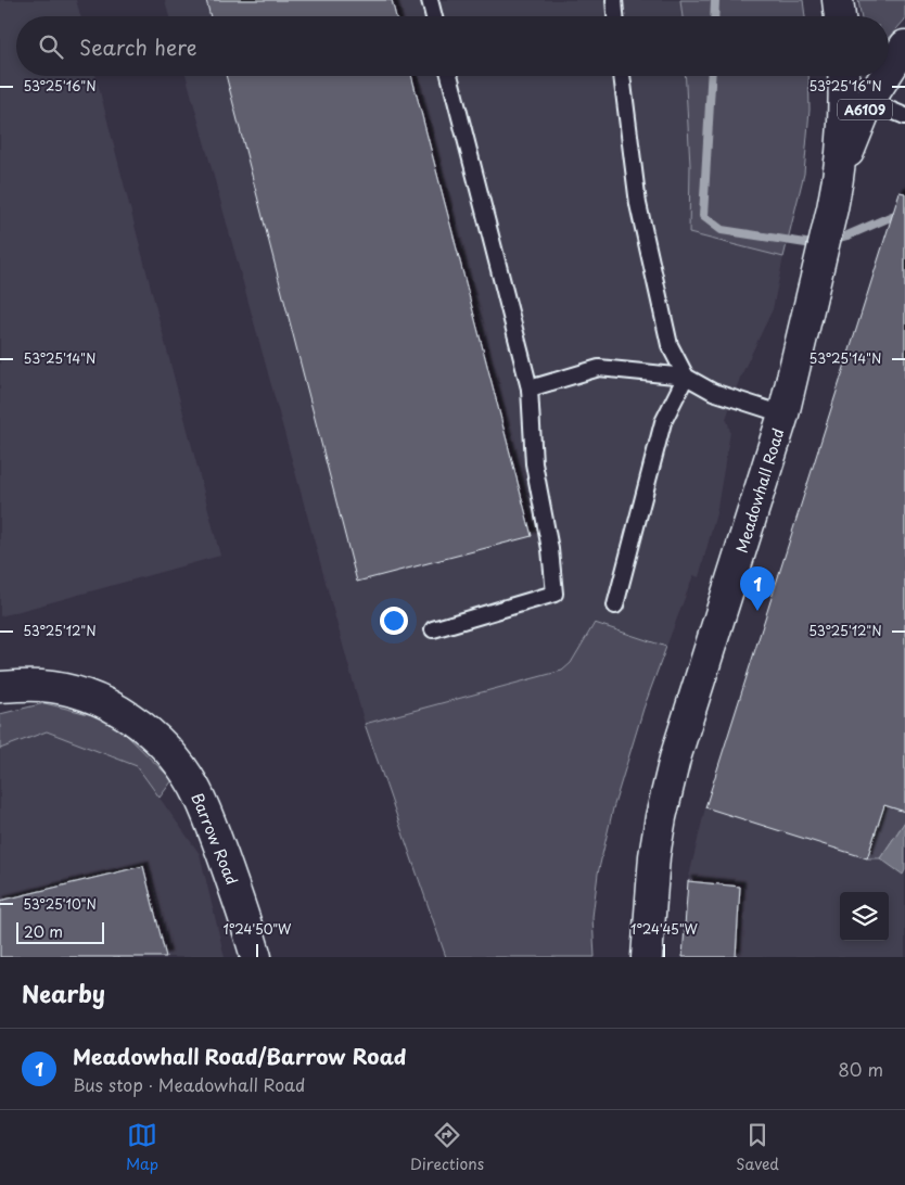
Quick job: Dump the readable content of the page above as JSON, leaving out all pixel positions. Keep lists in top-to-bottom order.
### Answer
{
  "streets": {
    "main road": ["A6109", "Meadowhall Road", "Barrow Road"]
  },
  "scale_bar": "20 m",
  "page": {
    "search": "Search here",
    "pins": "1",
    "scale": "20 m",
    "heading": "Nearby",
    "list": [
      {
        "mark": "1",
        "name": "Meadowhall Road/Barrow Road",
        "note": "Bus stop · Meadowhall Road",
        "value": "80 m"
      }
    ],
    "nav": ["Map", "Directions", "Saved"]
  },
  "coordinates": [
    "53°25'16\"N",
    "53°25'14\"N",
    "53°25'12\"N",
    "53°25'10\"N",
    "1°24'50\"W",
    "1°24'45\"W"
  ]
}
